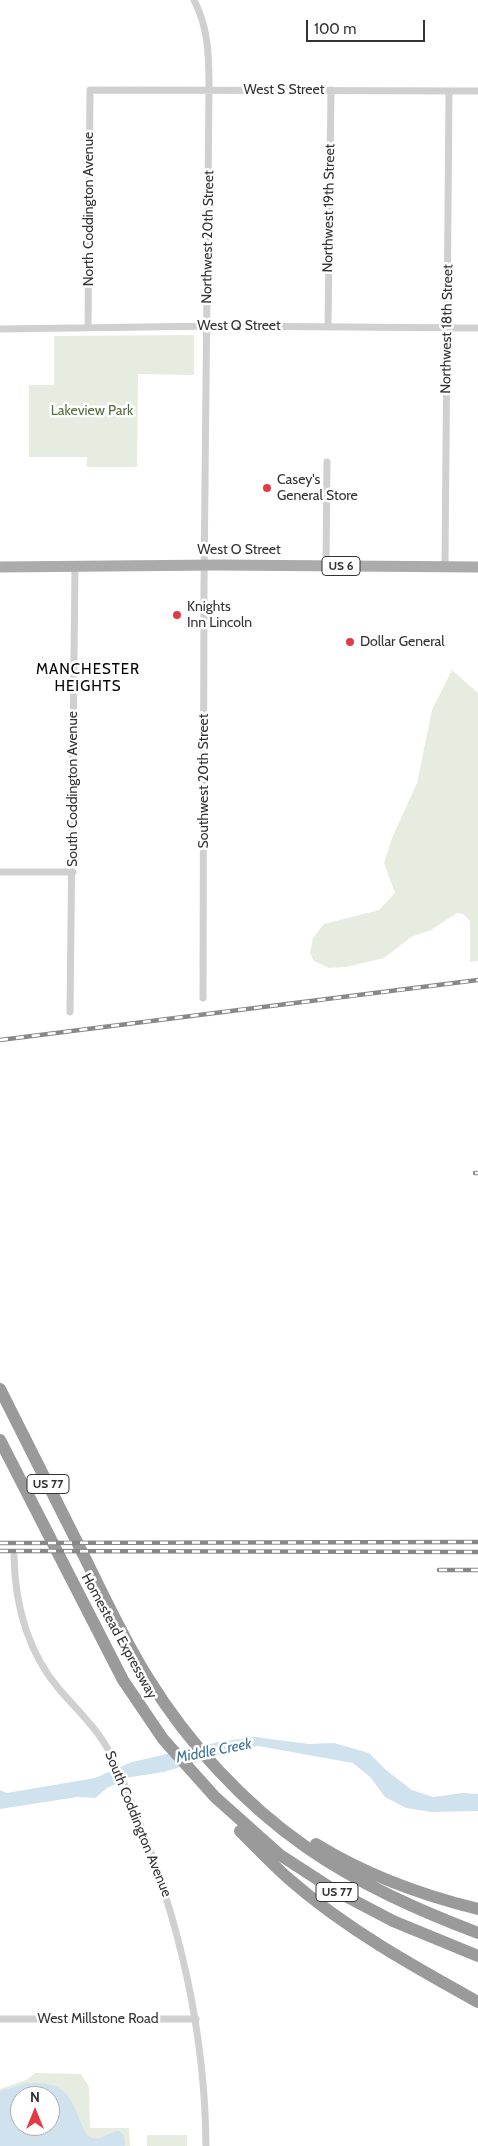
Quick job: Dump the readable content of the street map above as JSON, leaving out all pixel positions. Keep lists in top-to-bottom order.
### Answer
{
  "streets": {
    "highway": ["US 77", "Homestead Expressway"],
    "main road": ["West O Street", "US 6"],
    "street": [
      "West S Street",
      "Northwest 19th Street",
      "North Coddington Avenue",
      "Northwest 20th Street",
      "West Q Street",
      "Northwest 18th Street",
      "Southwest 20th Street",
      "South Coddington Avenue",
      "West Millstone Road"
    ]
  },
  "crossings": [
    ["West S Street", "Northwest 19th Street"],
    ["West S Street", "North Coddington Avenue"],
    ["West S Street", "Northwest 20th Street"],
    ["West S Street", "Northwest 18th Street"],
    ["Northwest 19th Street", "West Q Street"],
    ["North Coddington Avenue", "West Q Street"],
    ["Northwest 20th Street", "West Q Street"],
    ["Northwest 20th Street", "West O Street"],
    ["Northwest 20th Street", "Southwest 20th Street"],
    ["West Q Street", "Northwest 18th Street"],
    ["Northwest 18th Street", "West O Street"],
    ["West O Street", "Southwest 20th Street"],
    ["West O Street", "South Coddington Avenue"],
    ["South Coddington Avenue", "West Millstone Road"]
  ],
  "districts": ["MANCHESTER HEIGHTS"],
  "water": ["Middle Creek"],
  "parks": ["Lakeview Park"],
  "places": ["Casey's General Store", "Knights Inn Lincoln", "Dollar General"],
  "scale_bar": "100 m",
  "north": "top"
}
